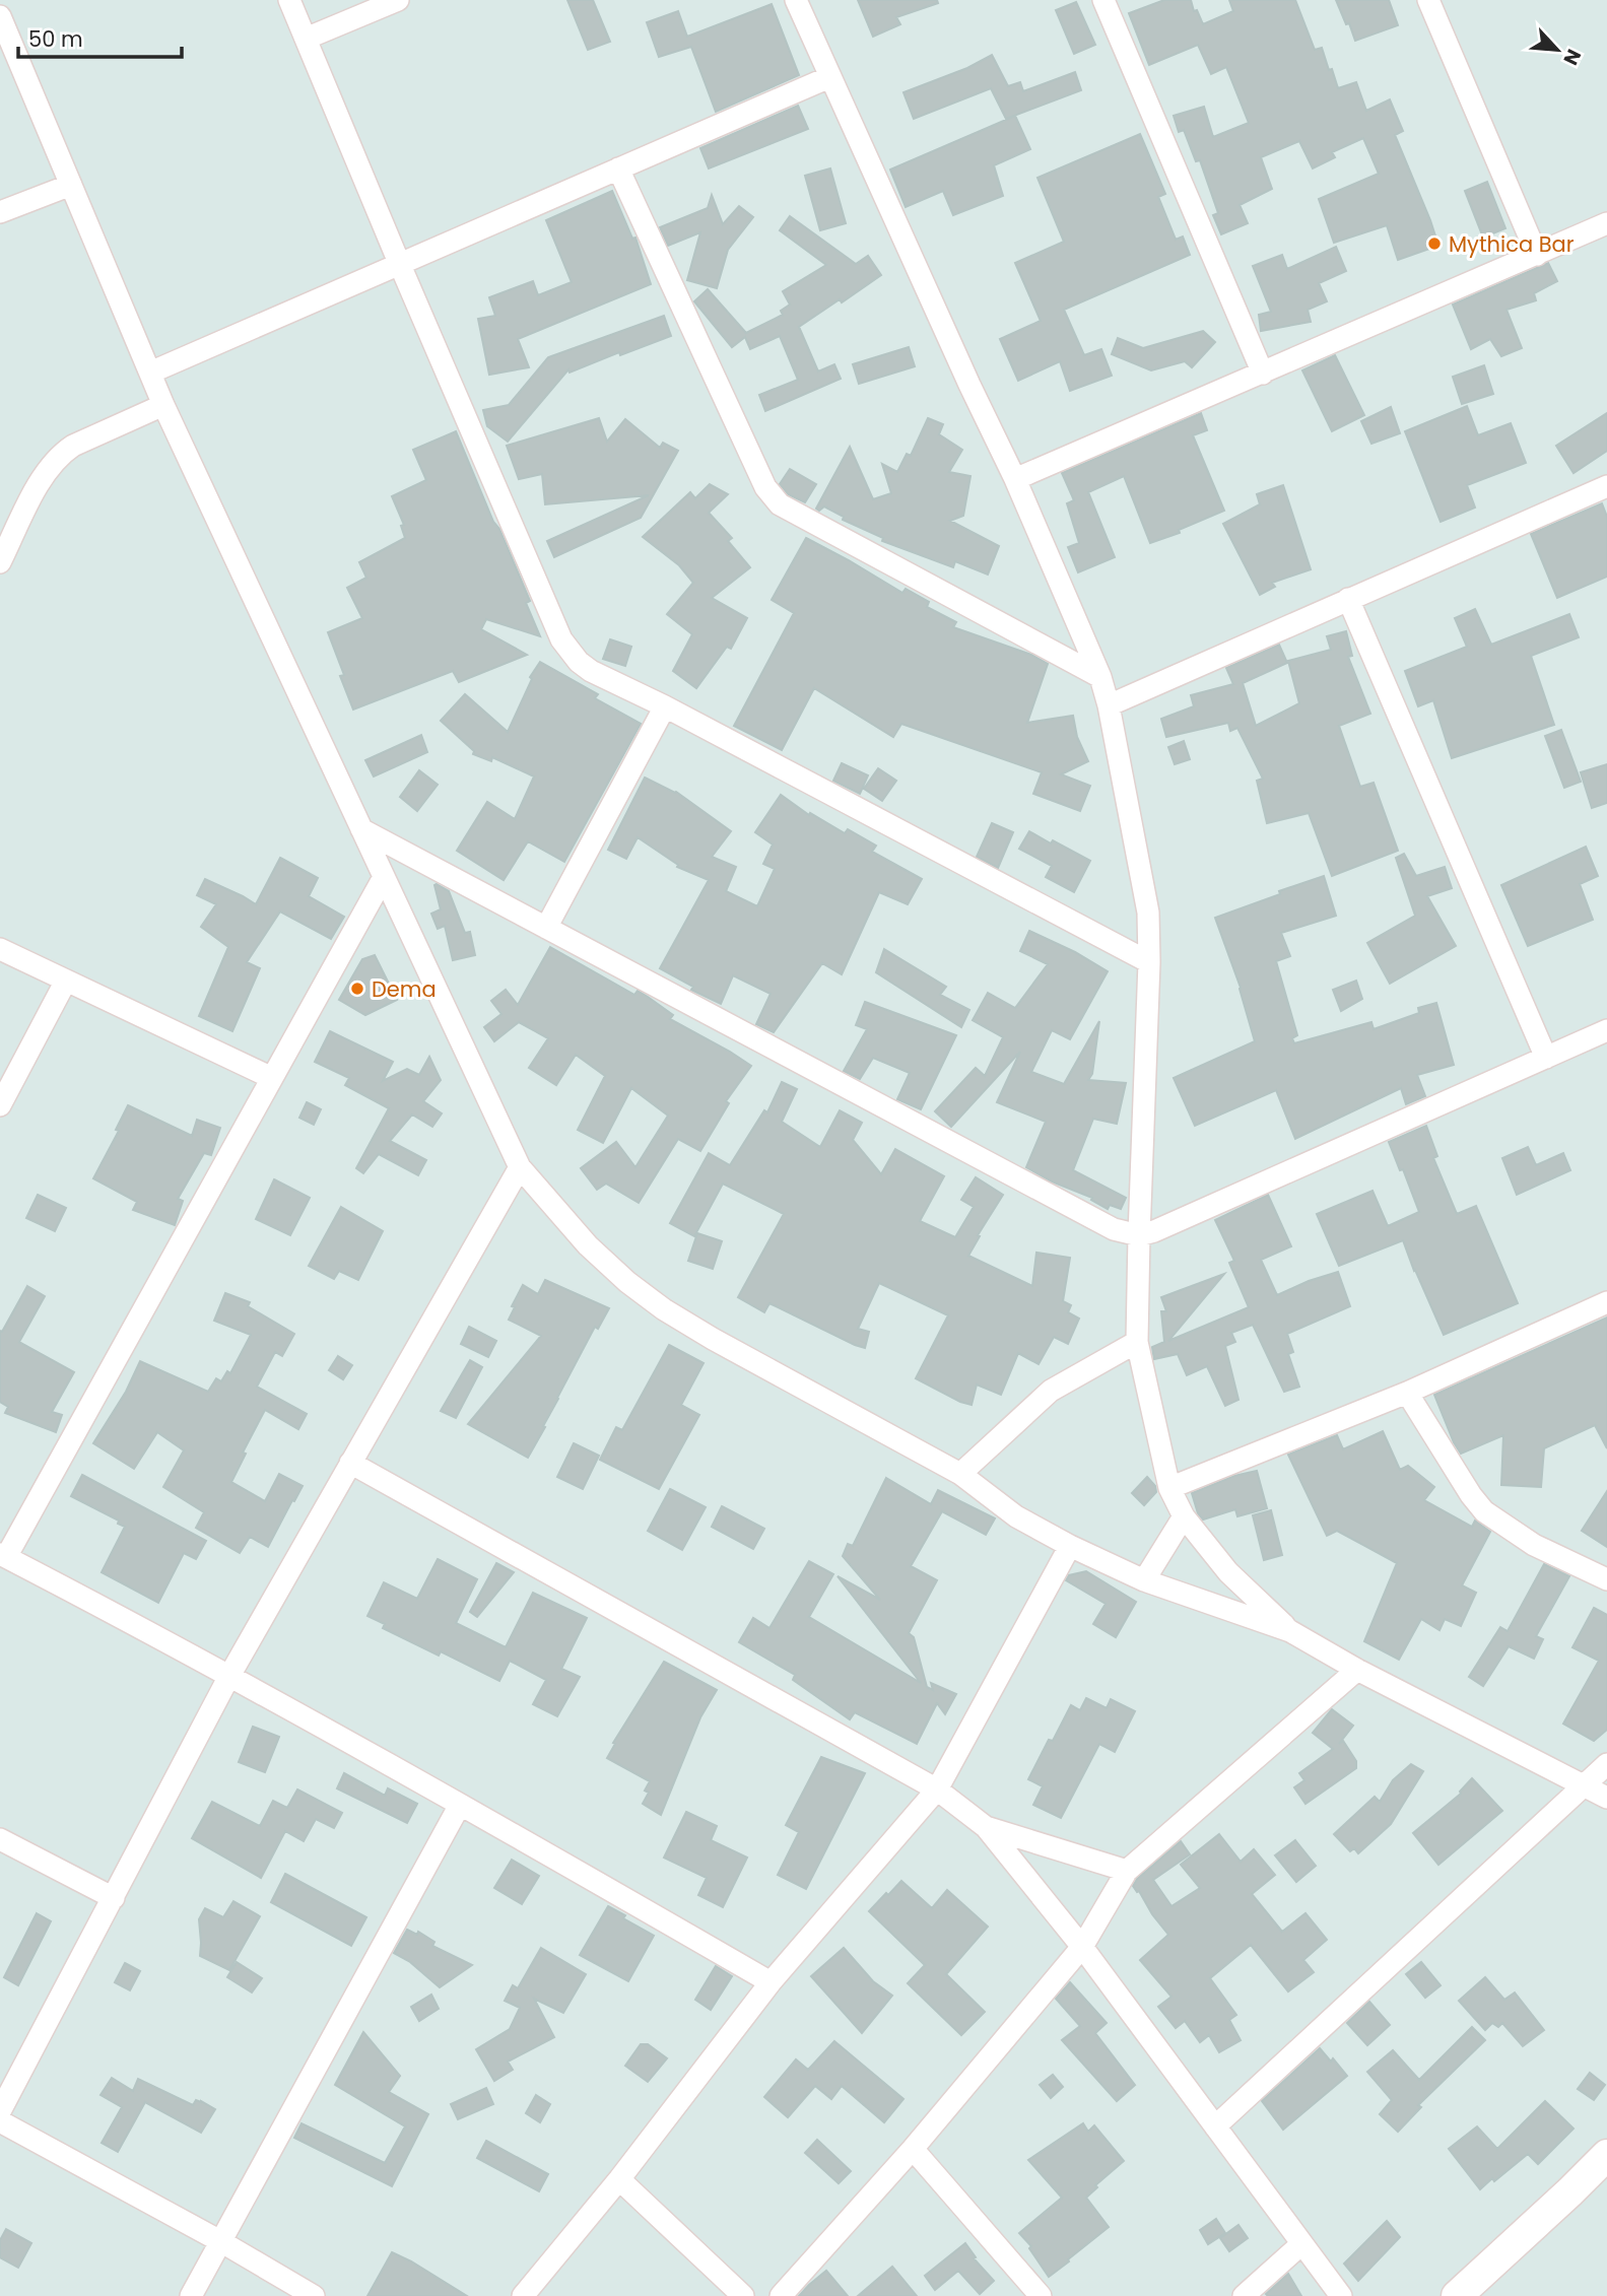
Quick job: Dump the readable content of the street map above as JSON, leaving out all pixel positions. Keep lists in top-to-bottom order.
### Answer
{
  "places": ["Mythica Bar", "Dema"],
  "scale_bar": "50 m",
  "north": "bottom right"
}
